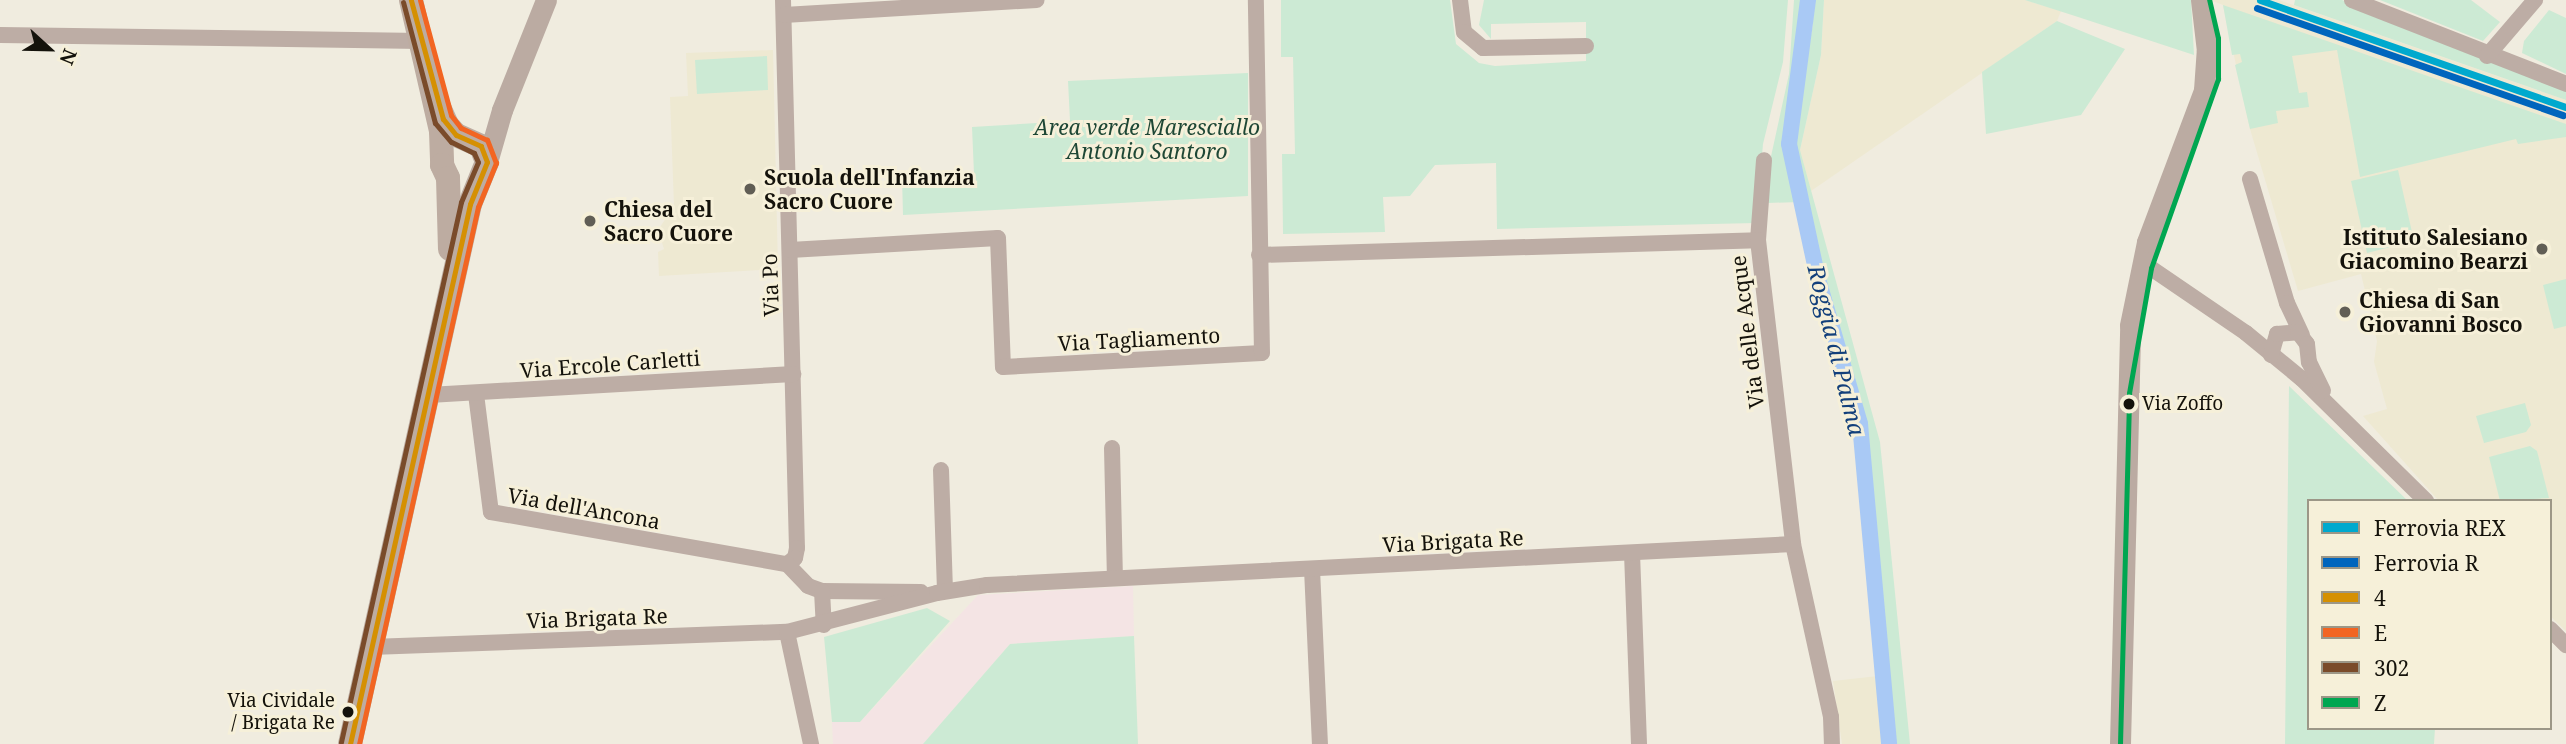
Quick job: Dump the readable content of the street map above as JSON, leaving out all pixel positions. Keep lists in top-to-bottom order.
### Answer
{
  "streets": {
    "street": [
      "Via Po",
      "Via delle Acque",
      "Via Tagliamento",
      "Via Ercole Carletti",
      "Via dell'Ancona",
      "Via Brigata Re"
    ]
  },
  "crossings": [
    ["Via Po", "Via Tagliamento"],
    ["Via Po", "Via Ercole Carletti"],
    ["Via Po", "Via dell'Ancona"],
    ["Via delle Acque", "Via Tagliamento"],
    ["Via delle Acque", "Via Brigata Re"],
    ["Via Ercole Carletti", "Via dell'Ancona"]
  ],
  "water": ["Roggia di Palma"],
  "parks": ["Area verde Maresciallo Antonio Santoro"],
  "places": [
    "Scuola dell'Infanzia Sacro Cuore",
    "Chiesa del Sacro Cuore",
    "Istituto Salesiano Giacomino Bearzi",
    "Chiesa di San Giovanni Bosco",
    "Via Zoffo",
    "Via Cividale / Brigata Re"
  ],
  "lines": [
    "rail line REX",
    "transit line 4",
    "transit line E",
    "transit line Z",
    "transit line 302",
    "rail line R"
  ],
  "legend": [
    "Ferrovia REX",
    "Ferrovia R",
    "4",
    "E",
    "302",
    "Z"
  ],
  "north": "right"
}
